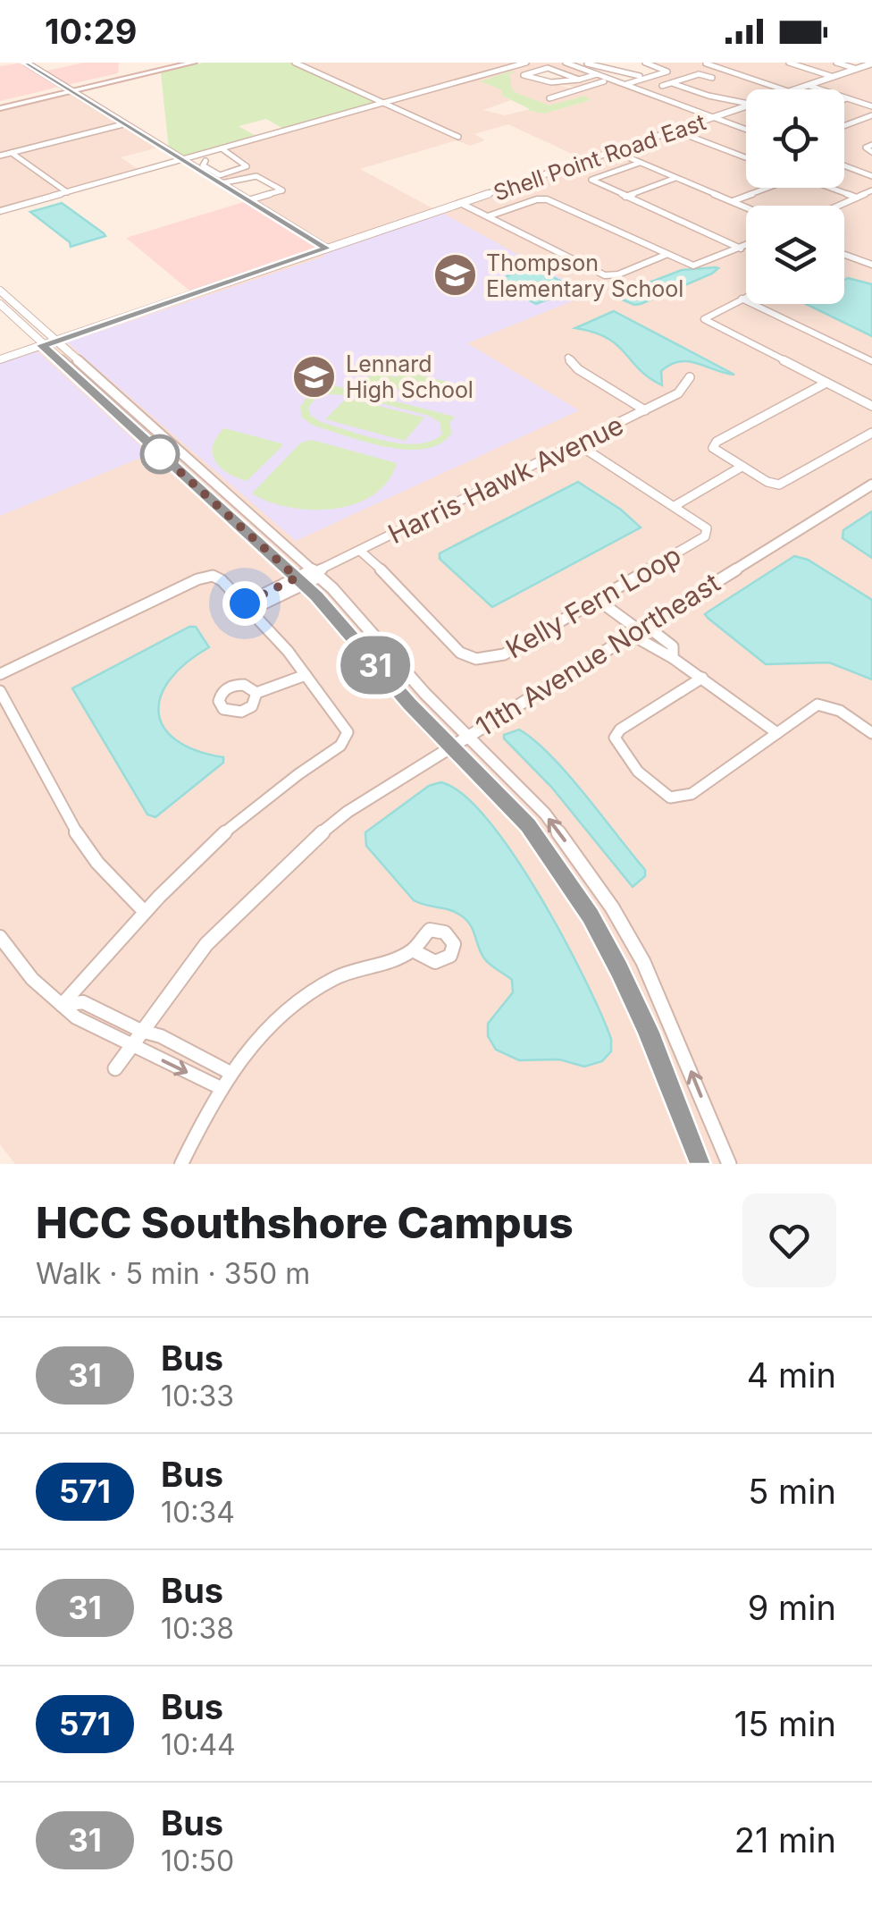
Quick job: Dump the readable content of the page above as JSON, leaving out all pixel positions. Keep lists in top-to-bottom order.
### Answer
{
  "streets": {
    "street": [
      "Shell Point Road East",
      "Harris Hawk Avenue",
      "Kelly Fern Loop",
      "11th Avenue Northeast"
    ]
  },
  "crossings": [
    ["Harris Hawk Avenue", "Kelly Fern Loop"]
  ],
  "places": {
    "school or university": ["Thompson Elementary School", "Lennard High School"]
  },
  "lines": ["bus line 31"],
  "page": {
    "status": "10:29",
    "on_map": "31",
    "heading": ["HCC Southshore Campus", "Walk · 5 min · 350 m"],
    "list": [
      {
        "mark": "31",
        "name": "Bus",
        "note": "10:33",
        "value": "4 min"
      },
      {
        "mark": "571",
        "name": "Bus",
        "note": "10:34",
        "value": "5 min"
      },
      {
        "mark": "31",
        "name": "Bus",
        "note": "10:38",
        "value": "9 min"
      },
      {
        "mark": "571",
        "name": "Bus",
        "note": "10:44",
        "value": "15 min"
      },
      {
        "mark": "31",
        "name": "Bus",
        "note": "10:50",
        "value": "21 min"
      }
    ]
  }
}
